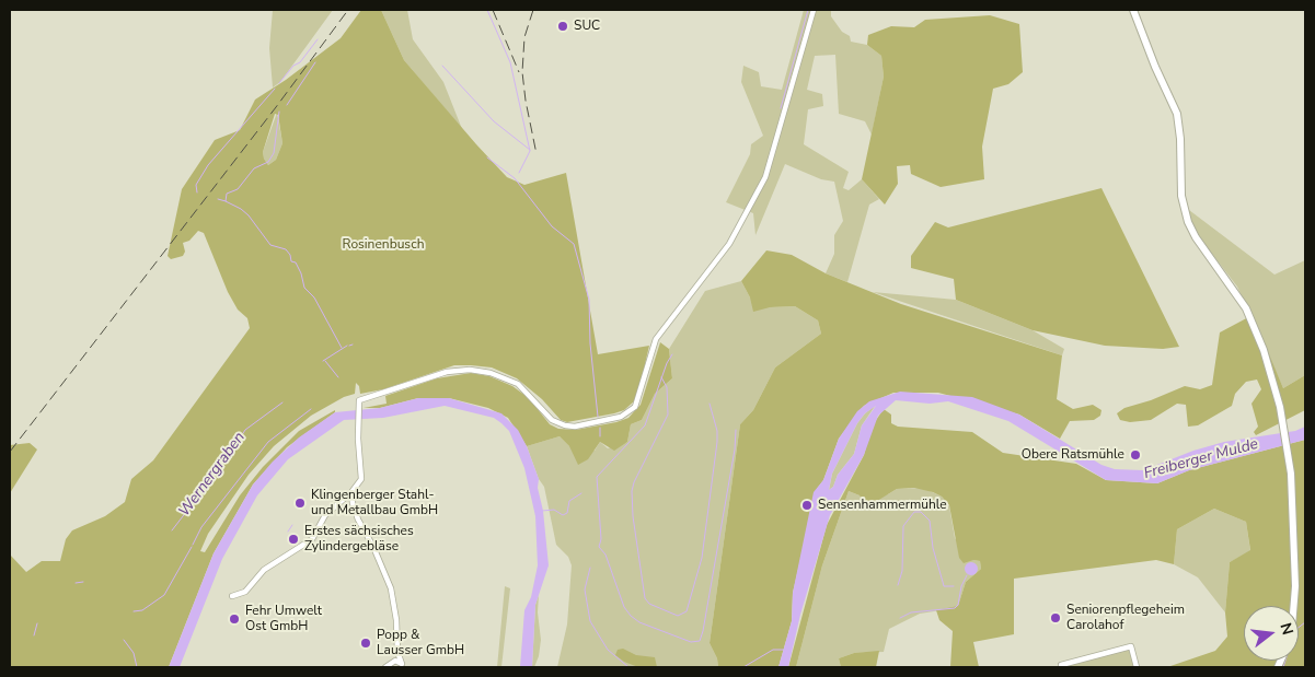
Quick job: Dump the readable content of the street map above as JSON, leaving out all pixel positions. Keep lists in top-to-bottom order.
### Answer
{
  "water": ["Freiberger Mulde", "Wernergraben"],
  "parks": ["Rosinenbusch"],
  "places": [
    "SUC",
    "Obere Ratsmühle",
    "Klingenberger Stahl- und Metallbau GmbH",
    "Sensenhammermühle",
    "Erstes sächsisches Zylindergebläse",
    "Seniorenpflegeheim Carolahof",
    "Fehr Umwelt Ost GmbH",
    "Popp & Lausser GmbH"
  ],
  "north": "right"
}
